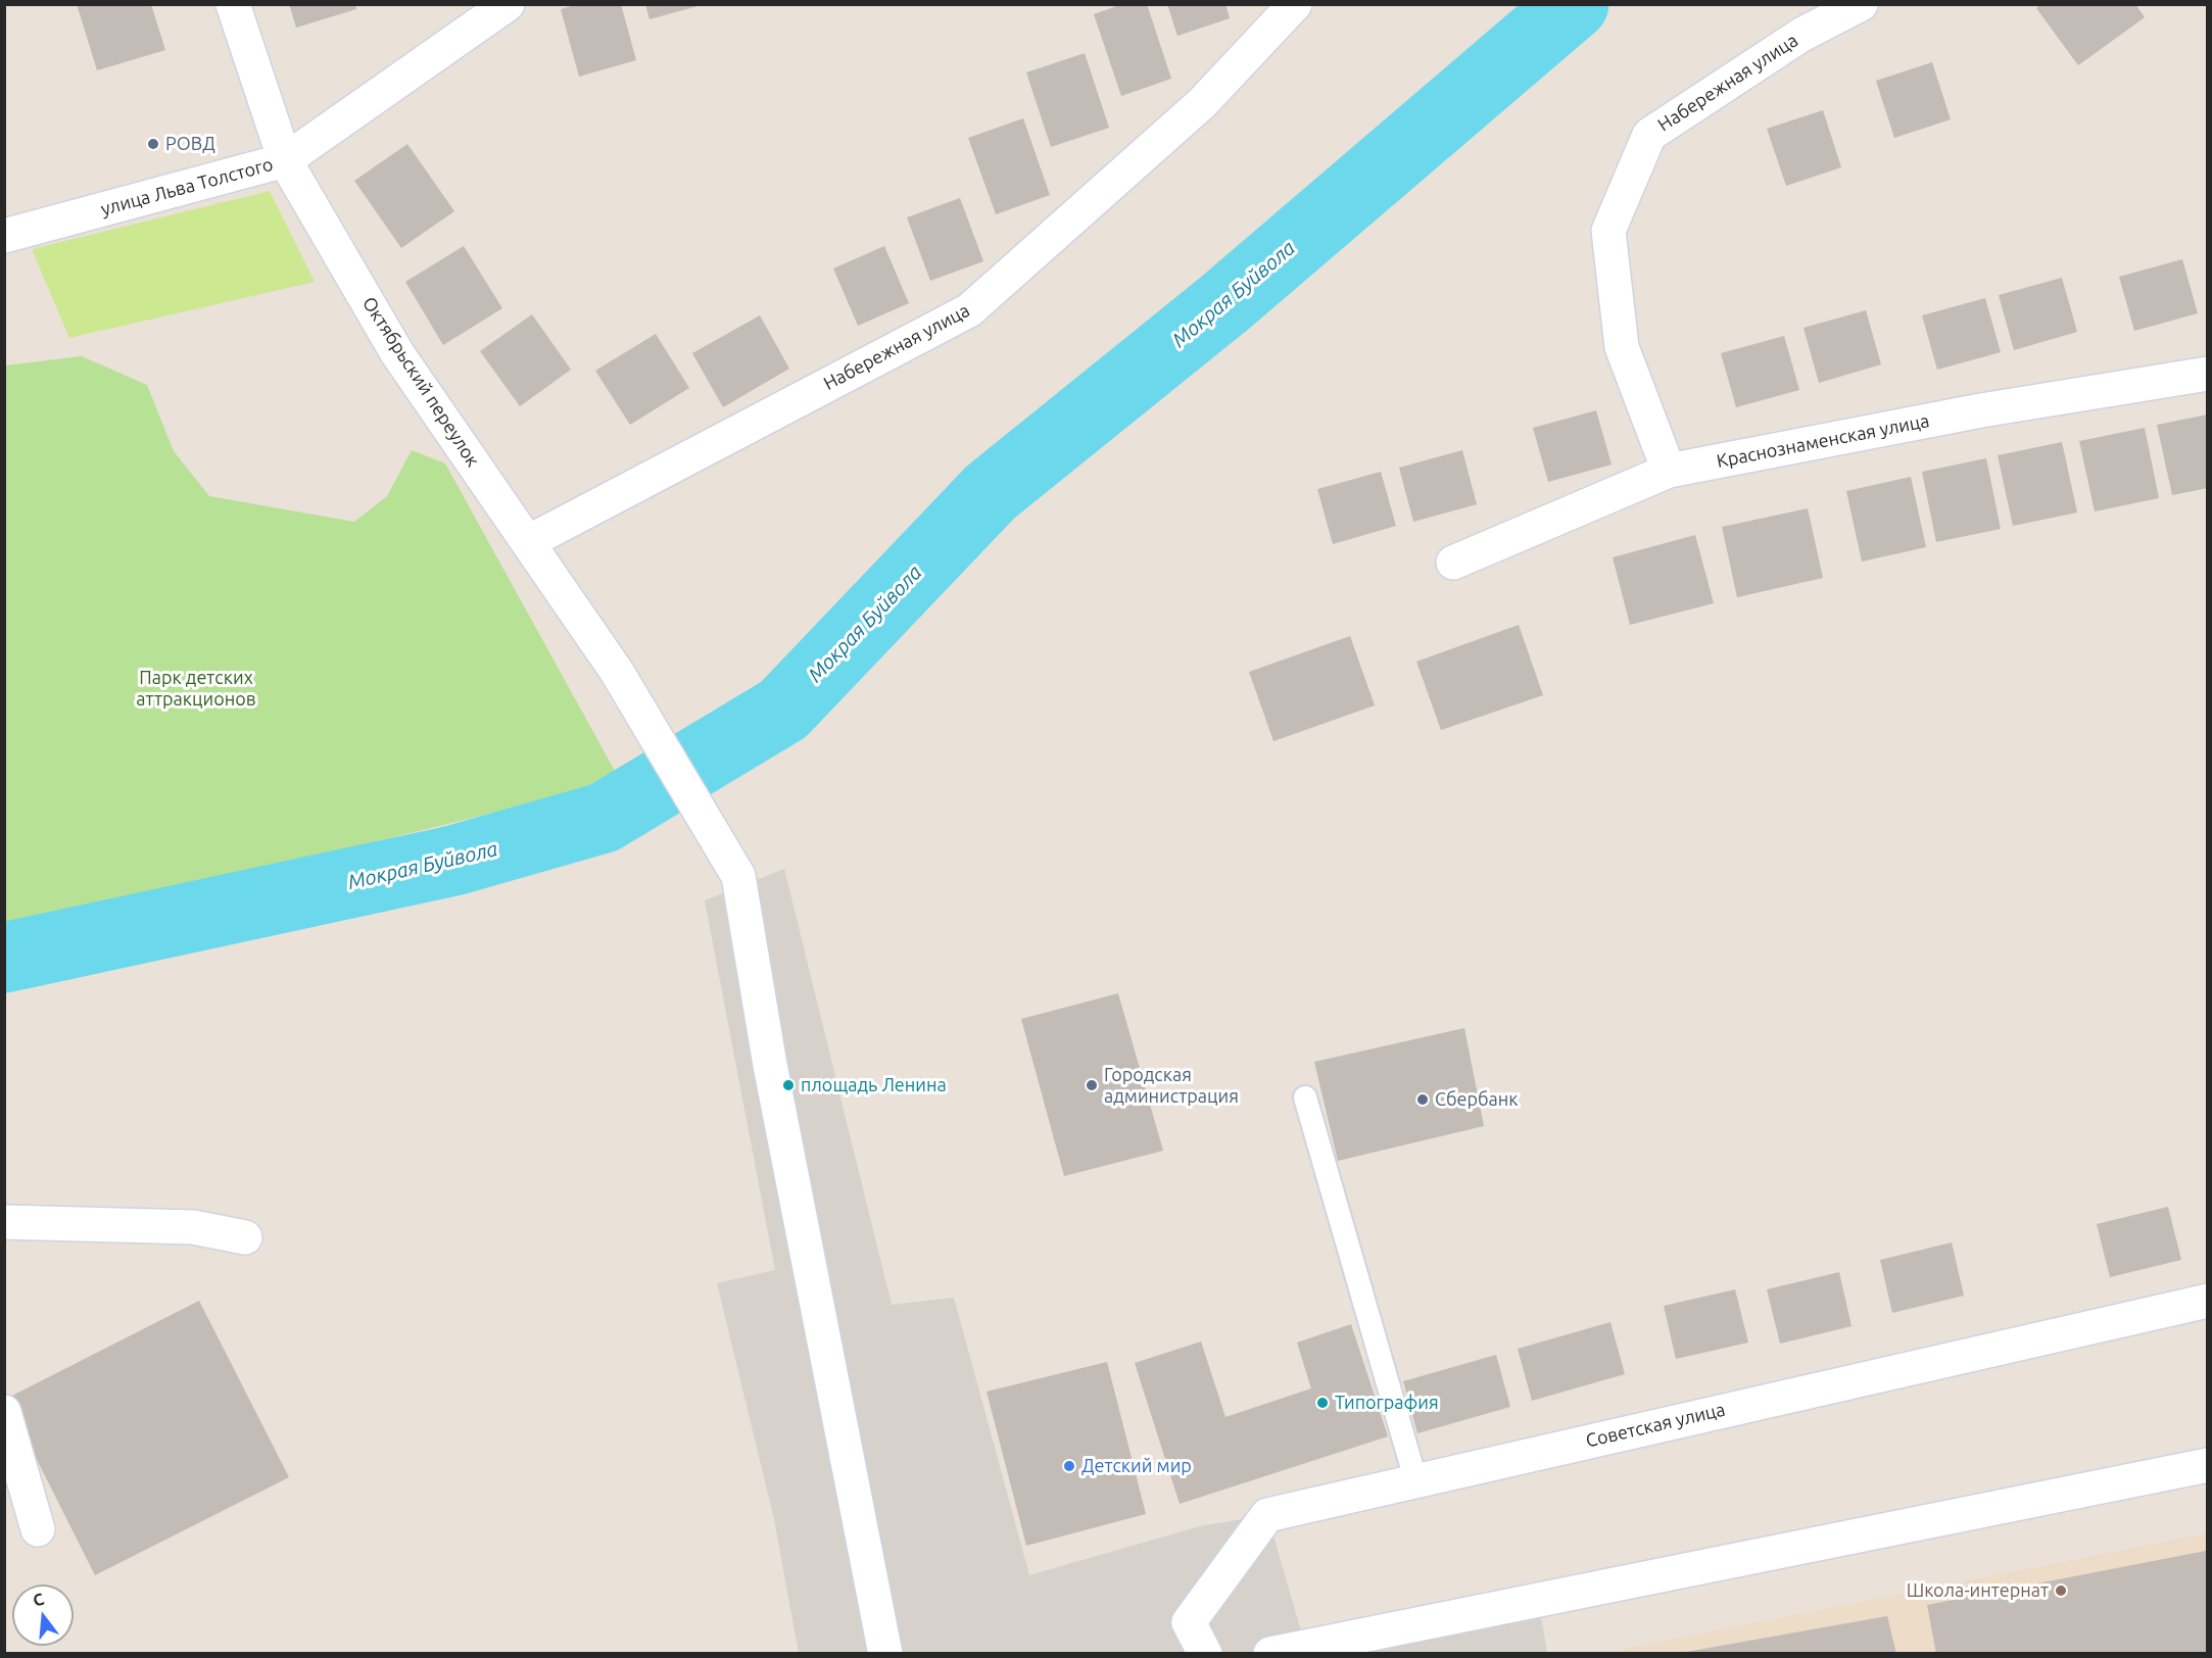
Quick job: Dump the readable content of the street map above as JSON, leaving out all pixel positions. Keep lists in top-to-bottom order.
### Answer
{
  "streets": {
    "street": [
      "Набережная улица",
      "улица Льва Толстого",
      "Октябрьский переулок",
      "Краснознаменская улица",
      "Советская улица"
    ]
  },
  "crossings": [
    ["Набережная улица", "Октябрьский переулок"],
    ["Набережная улица", "Краснознаменская улица"],
    ["улица Льва Толстого", "Октябрьский переулок"]
  ],
  "water": ["Мокрая Буйвола"],
  "parks": ["Парк детских аттракционов"],
  "places": [
    "РОВД",
    "площадь Ленина",
    "Городская администрация",
    "Сбербанк",
    "Типография",
    "Детский мир",
    "Школа-интернат"
  ],
  "north": "top"
}
